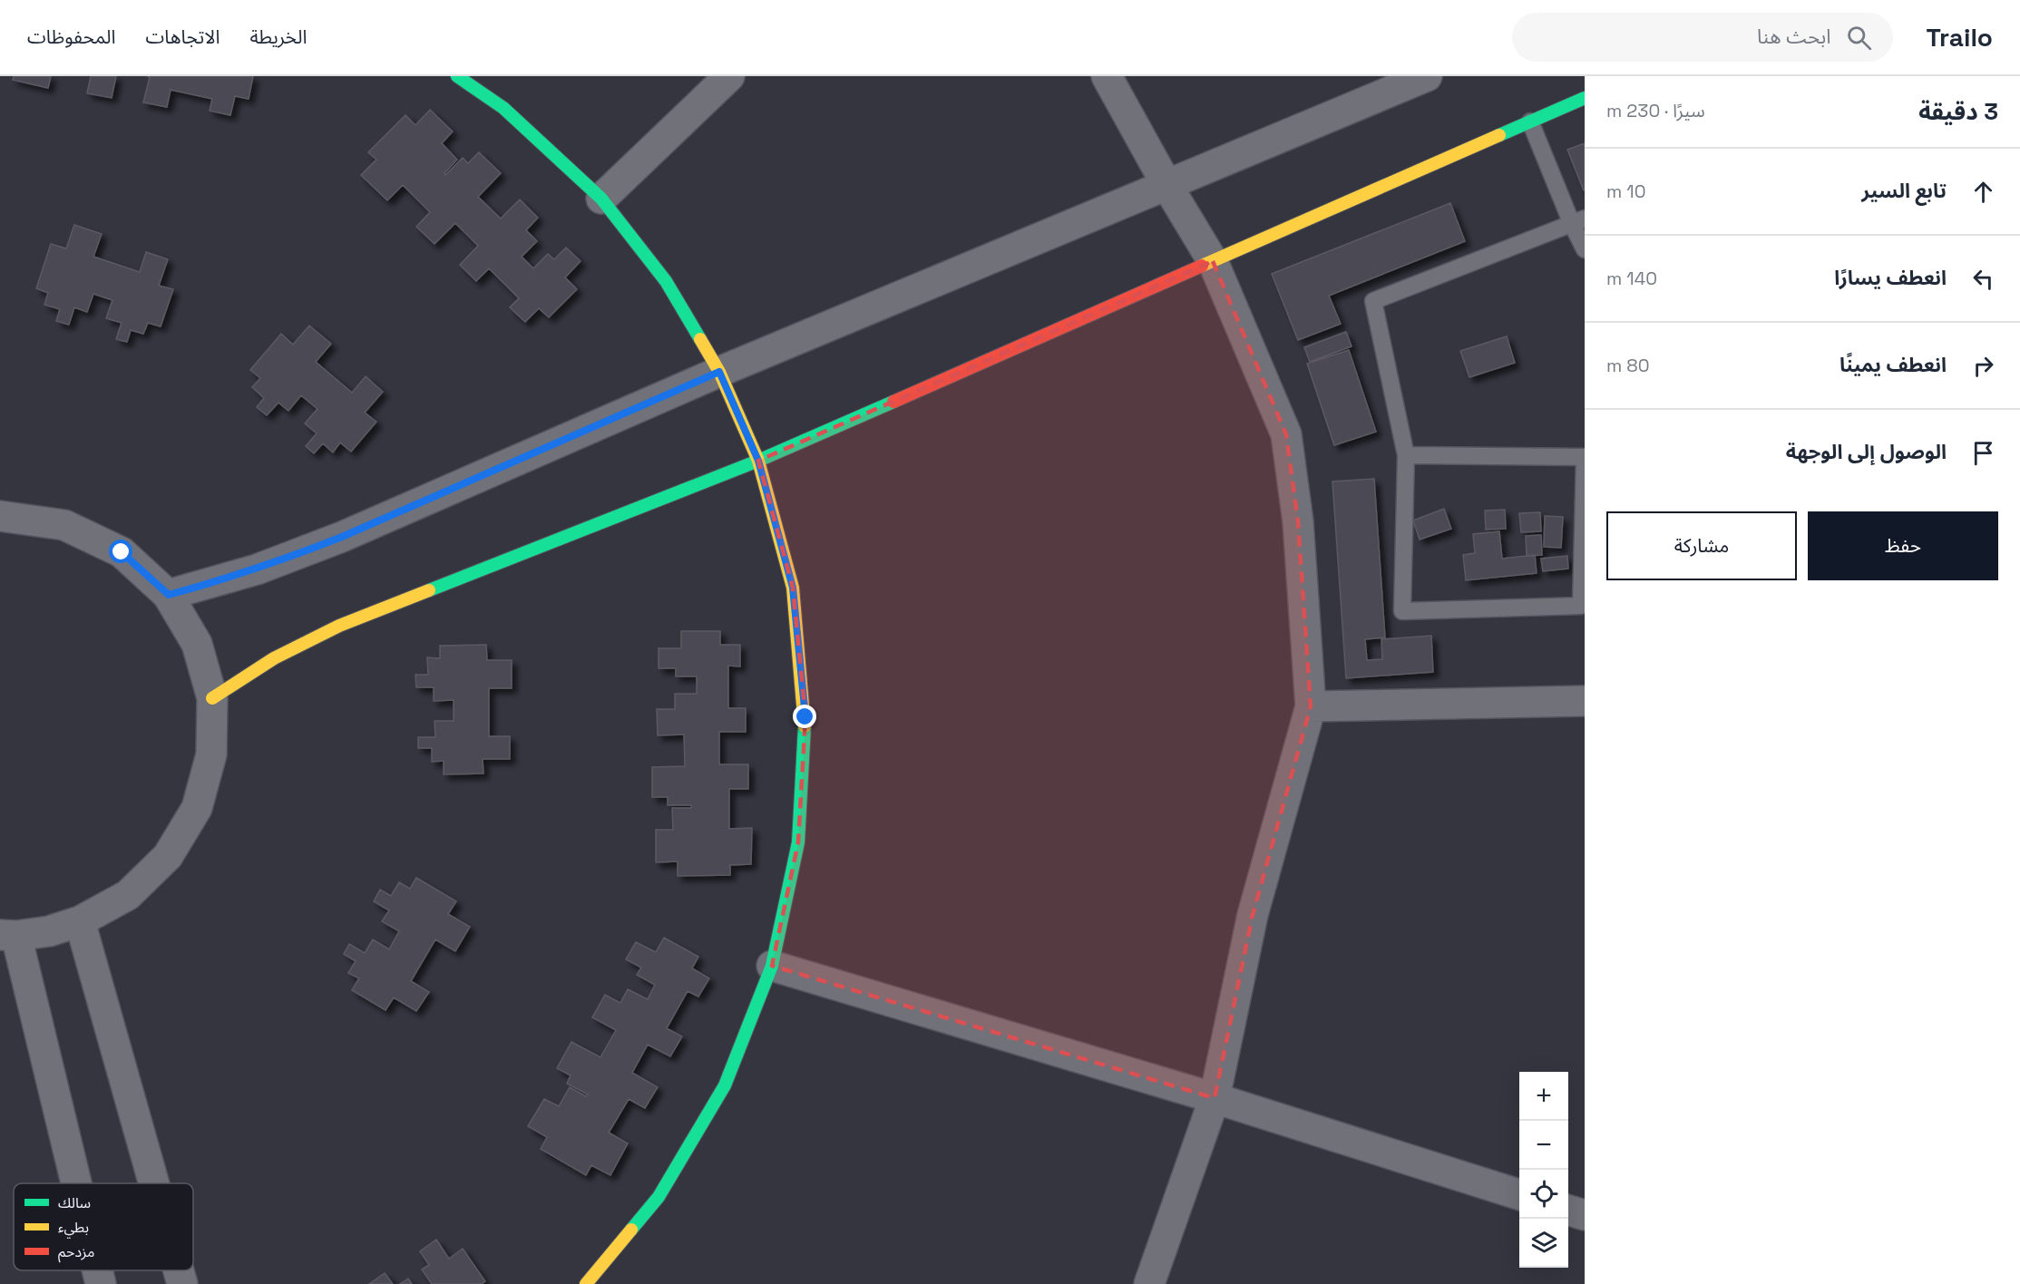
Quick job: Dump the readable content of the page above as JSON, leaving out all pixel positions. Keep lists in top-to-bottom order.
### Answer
{
  "legend": ["سالك", "بطيء", "مزدحم"],
  "page": {
    "header": "Trailo",
    "search": "ابحث هنا",
    "nav": ["الخريطة", "الاتجاهات", "المحفوظات"],
    "heading": ["3 دقيقة", "سيرًا · 230 m"],
    "list": [
      ["تابع السير", "10 m"],
      ["انعطف يسارًا", "140 m"],
      ["انعطف يمينًا", "80 m"],
      "الوصول إلى الوجهة"
    ],
    "buttons": ["حفظ", "مشاركة"],
    "map_buttons": ["+", "−"]
  }
}
